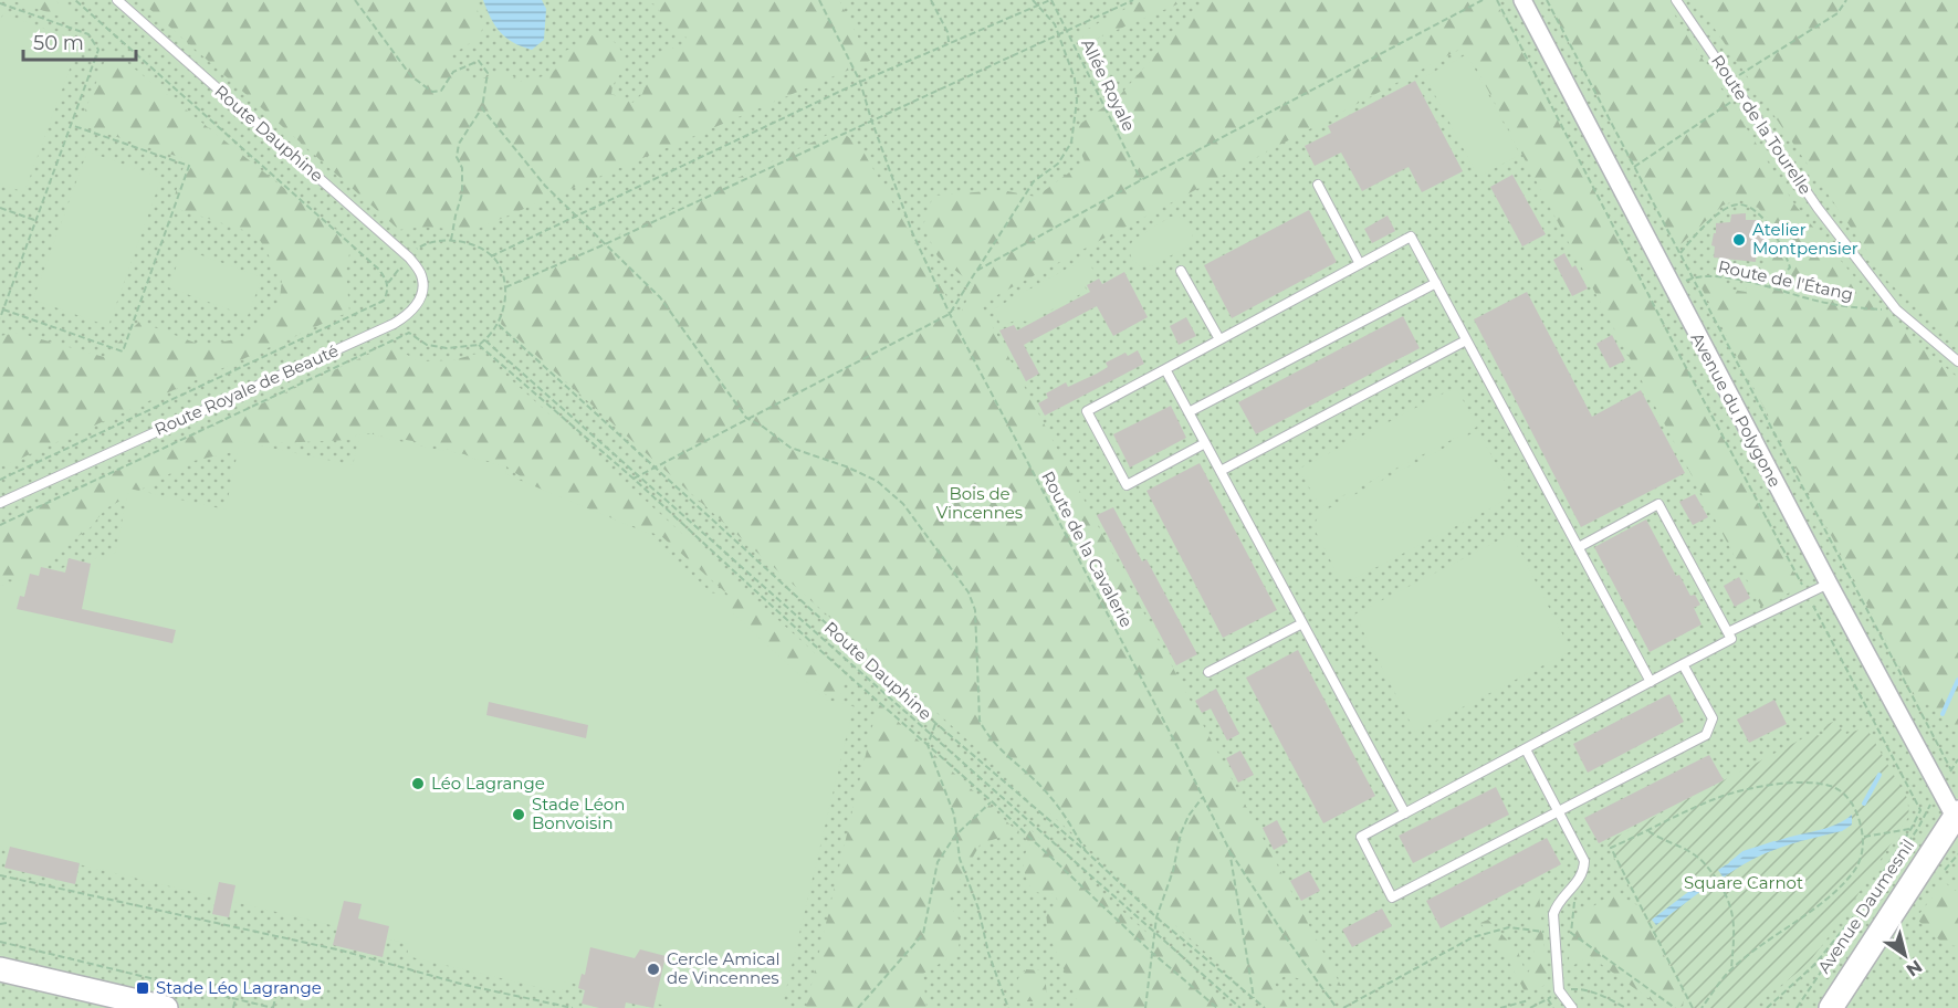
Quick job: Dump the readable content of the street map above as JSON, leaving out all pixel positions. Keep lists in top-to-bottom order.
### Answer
{
  "streets": {
    "street": ["Avenue du Polygone", "Avenue Daumesnil"],
    "lane": ["Route de la Tourelle", "Route Dauphine", "Route Royale de Beauté"],
    "path": ["Allée Royale", "Route de l'Étang", "Route de la Cavalerie"]
  },
  "crossings": [
    ["Route de la Tourelle", "Route de l'Étang"],
    ["Route Dauphine", "Route Royale de Beauté"],
    ["Route Dauphine", "Route de la Cavalerie"],
    ["Route de l'Étang", "Avenue du Polygone"],
    ["Avenue du Polygone", "Avenue Daumesnil"]
  ],
  "parks": ["Bois de Vincennes", "Square Carnot"],
  "places": {
    "other": [
      "Atelier Montpensier",
      "Léo Lagrange",
      "Stade Léon Bonvoisin",
      "Cercle Amical de Vincennes"
    ],
    "transit": ["Stade Léo Lagrange"]
  },
  "scale_bar": "50 m",
  "north": "bottom right"
}
